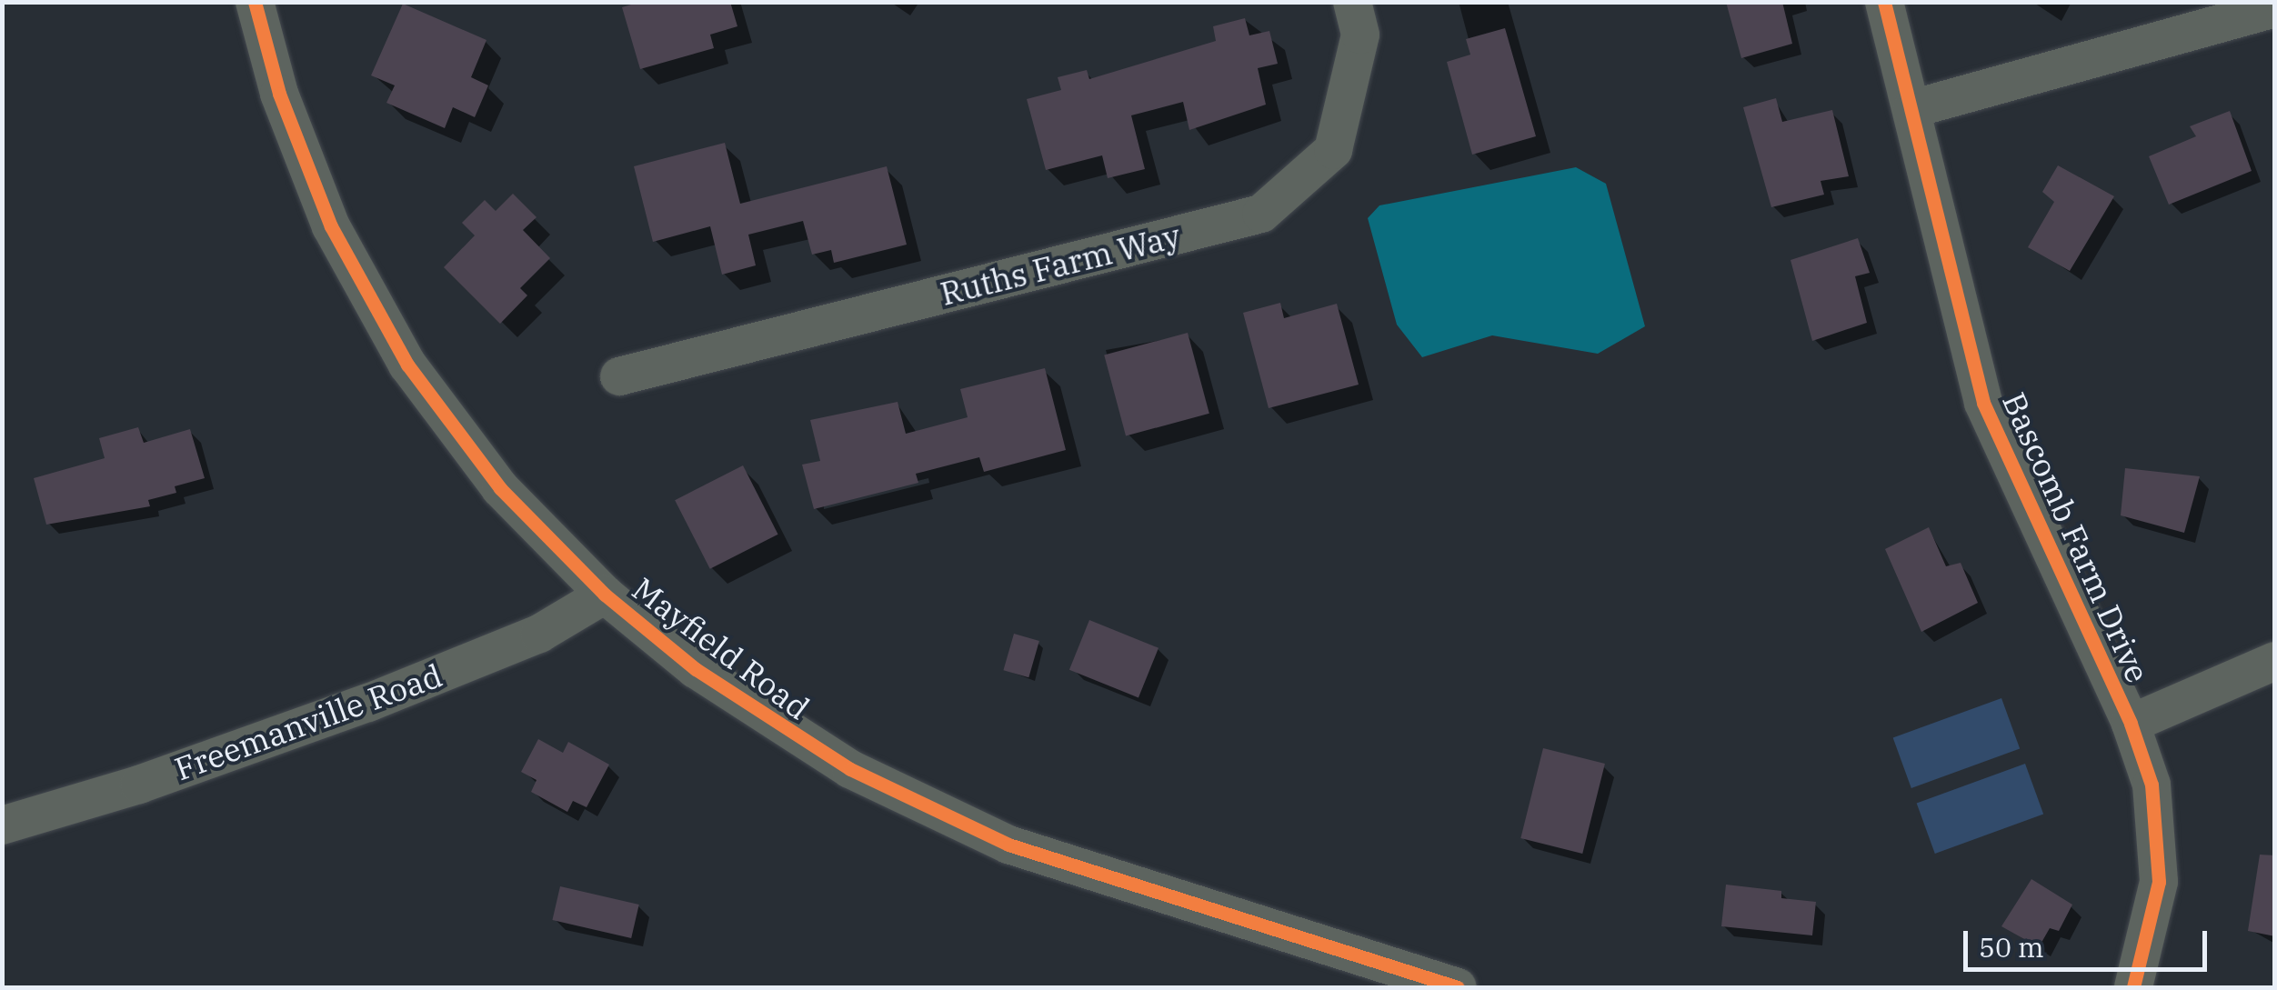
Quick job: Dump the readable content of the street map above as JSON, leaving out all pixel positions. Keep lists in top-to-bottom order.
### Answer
{
  "streets": {
    "street": [
      "Ruths Farm Way",
      "Bascomb Farm Drive",
      "Mayfield Road",
      "Freemanville Road"
    ]
  },
  "crossings": [
    ["Mayfield Road", "Freemanville Road"]
  ],
  "scale_bar": "50 m"
}
